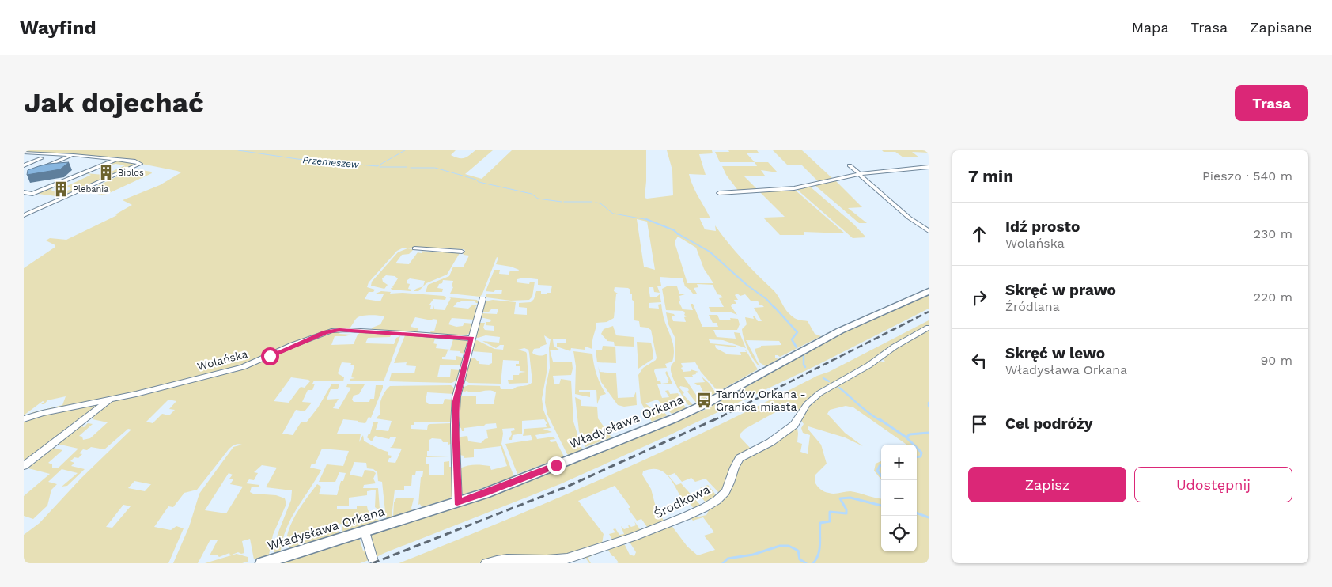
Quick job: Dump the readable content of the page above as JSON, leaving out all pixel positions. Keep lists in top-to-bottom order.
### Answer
{
  "streets": {
    "street": ["Wolańska", "Władysława Orkana", "Środkowa"]
  },
  "water": ["Przemeszew"],
  "places": {
    "building": ["Biblos", "Plebania"],
    "bus stop": ["Tarnów Orkana - Granica miasta"]
  },
  "page": {
    "header": "Wayfind",
    "nav": ["Mapa", "Trasa", "Zapisane"],
    "buttons": [
      "Trasa",
      ["Zapisz", "Udostępnij"]
    ],
    "title": "Jak dojechać",
    "heading": ["7 min", "Pieszo · 540 m"],
    "list": [
      ["Idź prosto", "Wolańska", "230 m"],
      ["Skręć w prawo", "Źródlana", "220 m"],
      ["Skręć w lewo", "Władysława Orkana", "90 m"],
      "Cel podróży"
    ],
    "map_buttons": ["+", "−"]
  }
}
